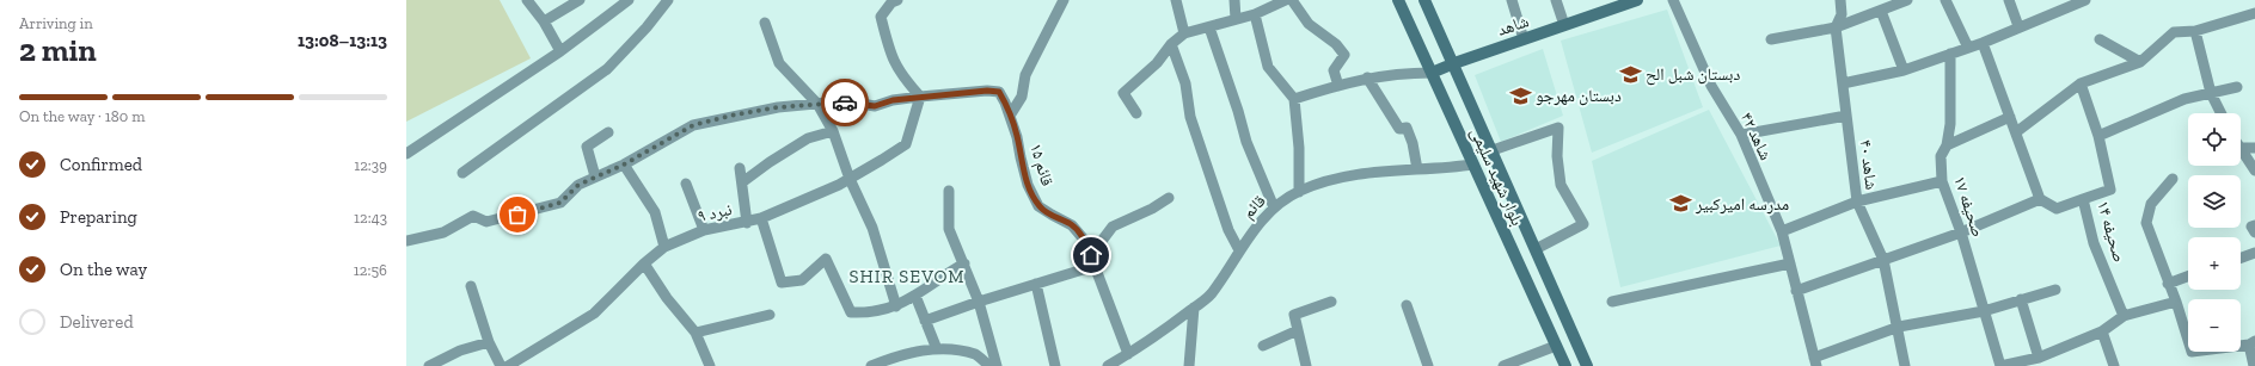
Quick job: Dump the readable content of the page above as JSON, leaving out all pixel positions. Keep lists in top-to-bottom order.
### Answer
{
  "streets": {
    "main road": ["شاهد", "بلوار شهید سلیمی"],
    "street": [
      "شاهد ۴۲",
      "قائم ۱۵",
      "شاهد ۴۰",
      "قائم",
      "صحیفه ۱۷",
      "نبرد ۹",
      "صحیفه ۱۴"
    ]
  },
  "crossings": [
    ["شاهد", "بلوار شهید سلیمی"],
    ["قائم ۱۵", "قائم"],
    ["قائم ۱۵", "نبرد ۹"],
    ["بلوار شهید سلیمی", "قائم"]
  ],
  "districts": ["SHIR SEVOM"],
  "places": {
    "school or university": ["دبستان شبل الح", "دبستان مهرجو", "مدرسه امیرکبیر"]
  },
  "page": {
    "heading": ["2 min", "Arriving in", "13:08–13:13"],
    "bar": "On the way · 180 m",
    "map_buttons": ["+", "−"],
    "list": [
      ["Confirmed", "12:39"],
      ["Preparing", "12:43"],
      ["On the way", "12:56"],
      "Delivered"
    ]
  }
}
